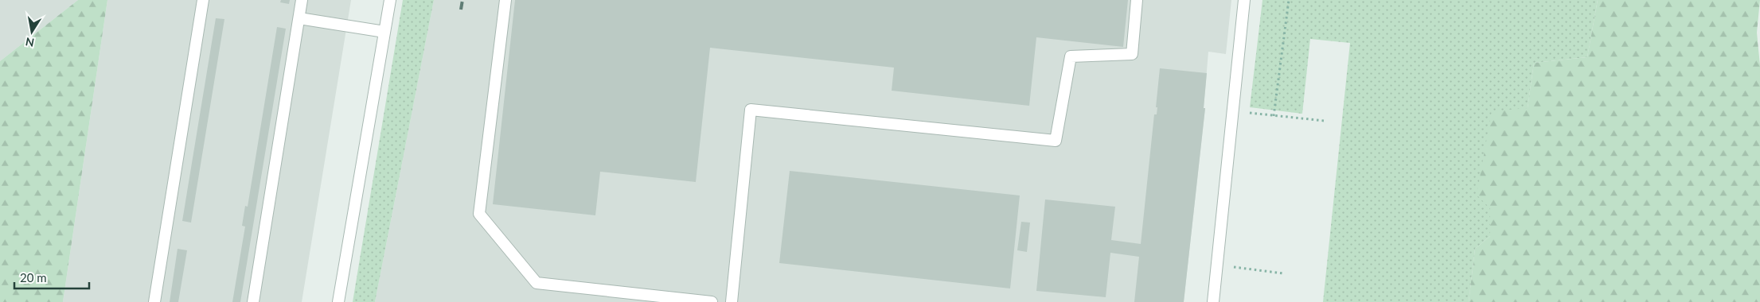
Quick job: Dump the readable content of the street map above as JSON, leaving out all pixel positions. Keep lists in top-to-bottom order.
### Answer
{
  "scale_bar": "20 m",
  "north": "bottom"
}
